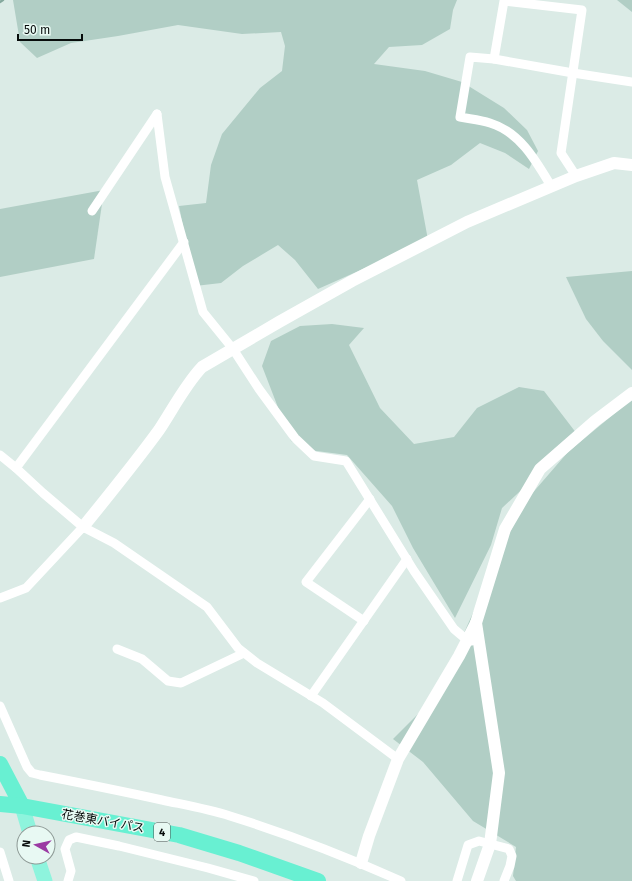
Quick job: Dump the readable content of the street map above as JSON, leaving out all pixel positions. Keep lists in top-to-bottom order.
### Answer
{
  "streets": {
    "highway": ["花巻東バイパス", "4"]
  },
  "scale_bar": "50 m",
  "north": "left"
}
